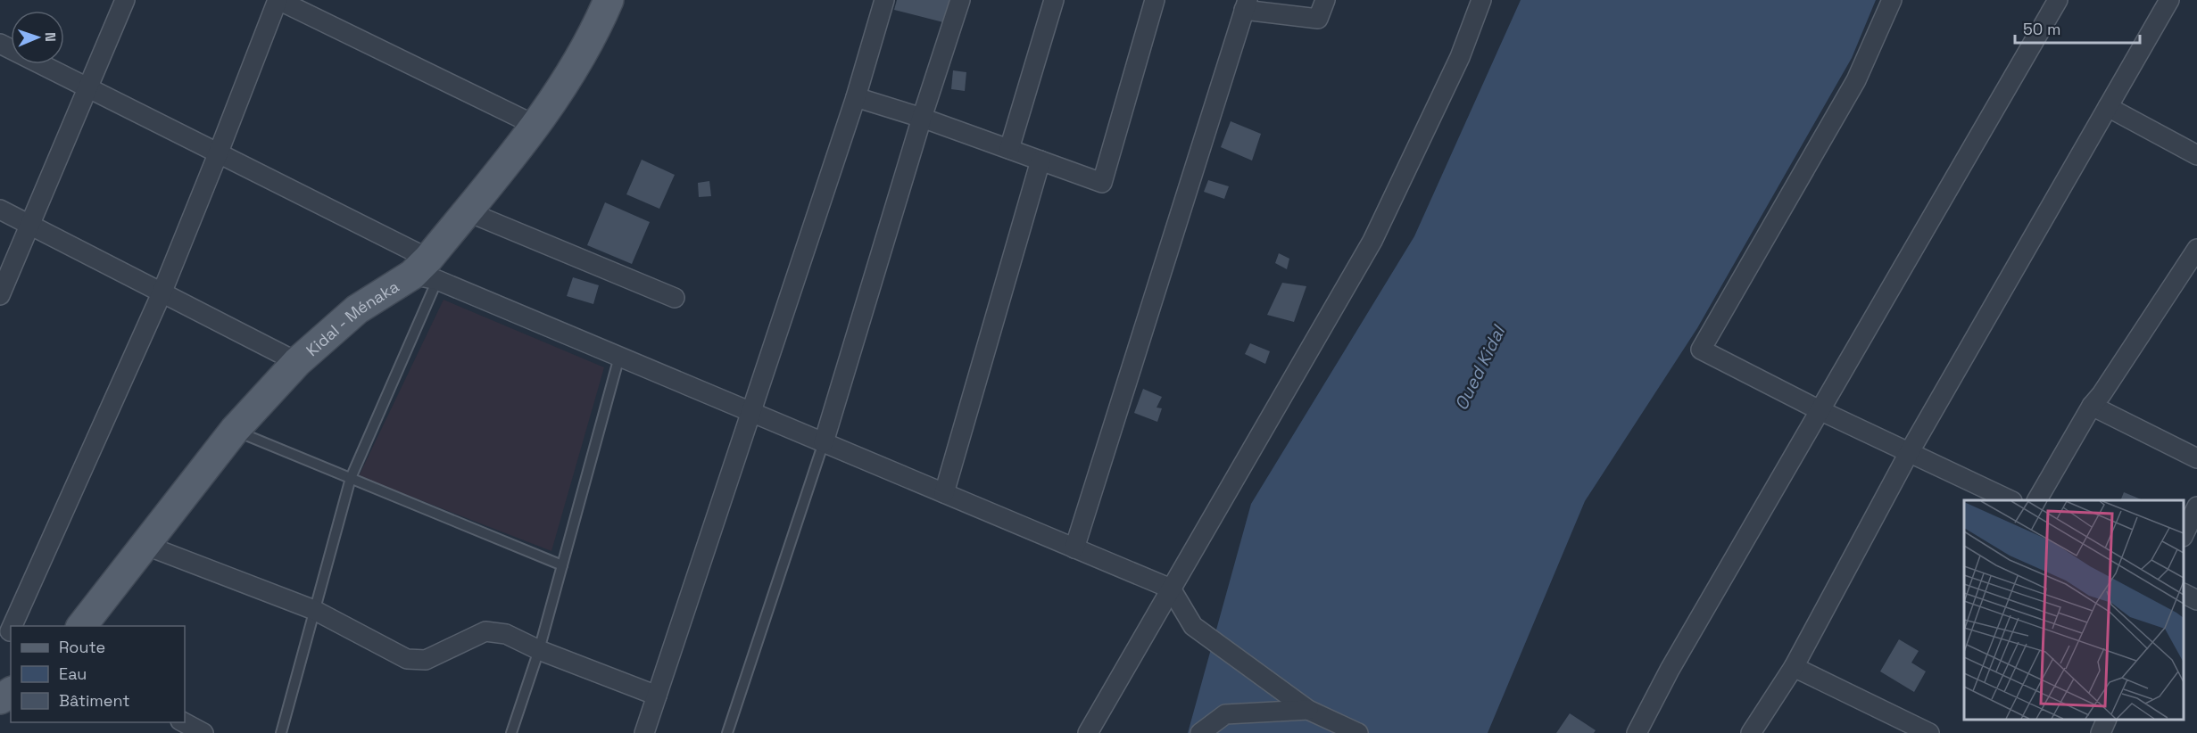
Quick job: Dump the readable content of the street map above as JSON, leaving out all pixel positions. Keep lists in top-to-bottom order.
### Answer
{
  "streets": {
    "main road": ["Kidal - Ménaka"]
  },
  "water": ["Oued Kidal"],
  "legend": ["Route", "Eau", "Bâtiment"],
  "scale_bar": "50 m",
  "north": "right"
}
